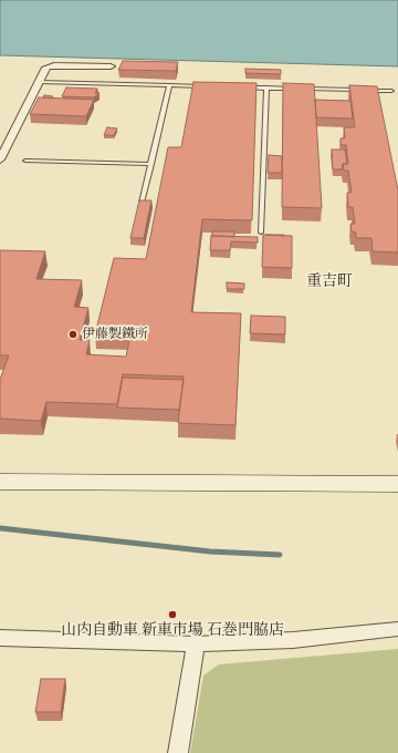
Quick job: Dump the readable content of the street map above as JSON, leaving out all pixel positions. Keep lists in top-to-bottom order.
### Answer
{
  "districts": ["重吉町"],
  "places": ["伊藤製鐵所", "山内自動車 新車市場 石巻門脇店"]
}
